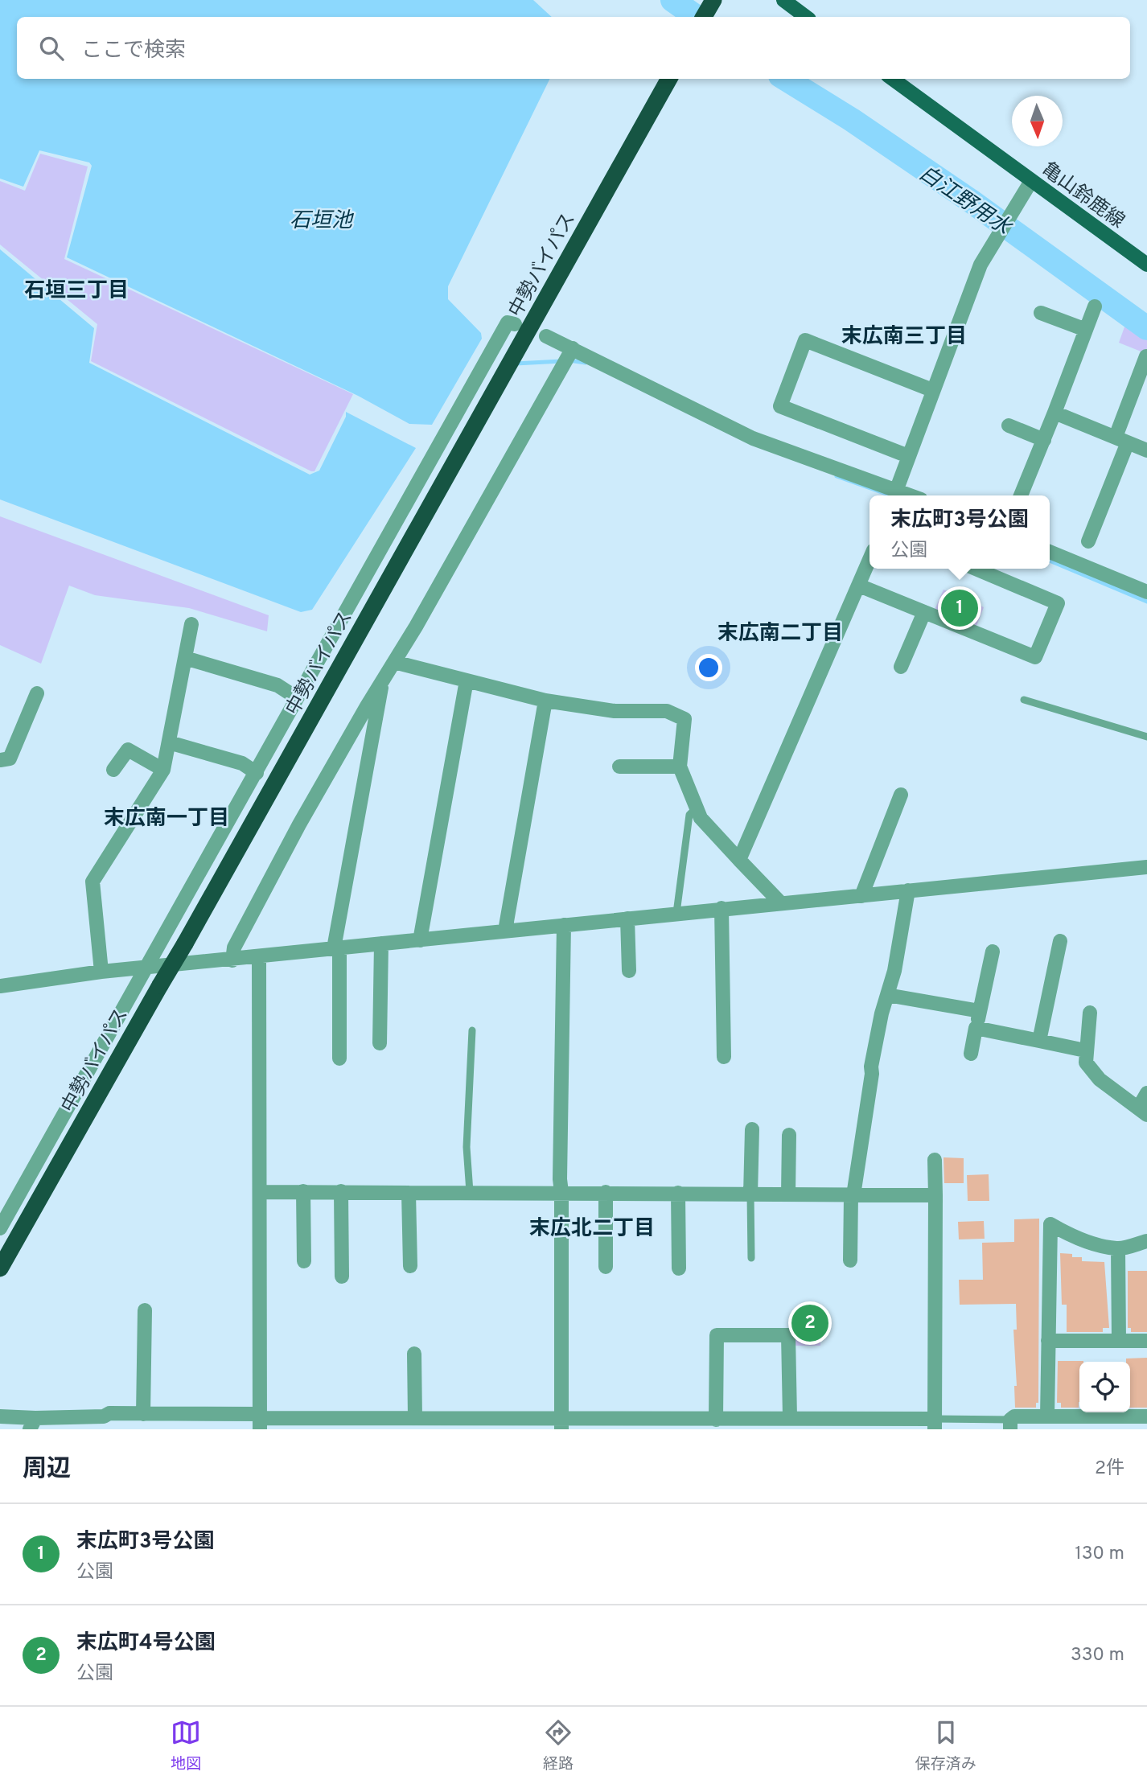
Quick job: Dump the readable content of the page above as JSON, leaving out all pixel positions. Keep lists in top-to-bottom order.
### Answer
{
  "streets": {
    "highway": ["中勢バイパス"],
    "main road": ["亀山鈴鹿線"]
  },
  "districts": [
    "石垣三丁目",
    "末広南三丁目",
    "末広南二丁目",
    "末広南一丁目",
    "末広北二丁目"
  ],
  "water": ["白江野用水", "石垣池"],
  "north": "bottom",
  "page": {
    "search": "ここで検索",
    "popup": ["末広町3号公園", "公園"],
    "pins": ["1", "2"],
    "heading": ["周辺", "2件"],
    "list": [
      {
        "mark": "1",
        "name": "末広町3号公園",
        "note": "公園",
        "value": "130 m"
      },
      {
        "mark": "2",
        "name": "末広町4号公園",
        "note": "公園",
        "value": "330 m"
      }
    ],
    "nav": ["地図", "経路", "保存済み"]
  }
}
